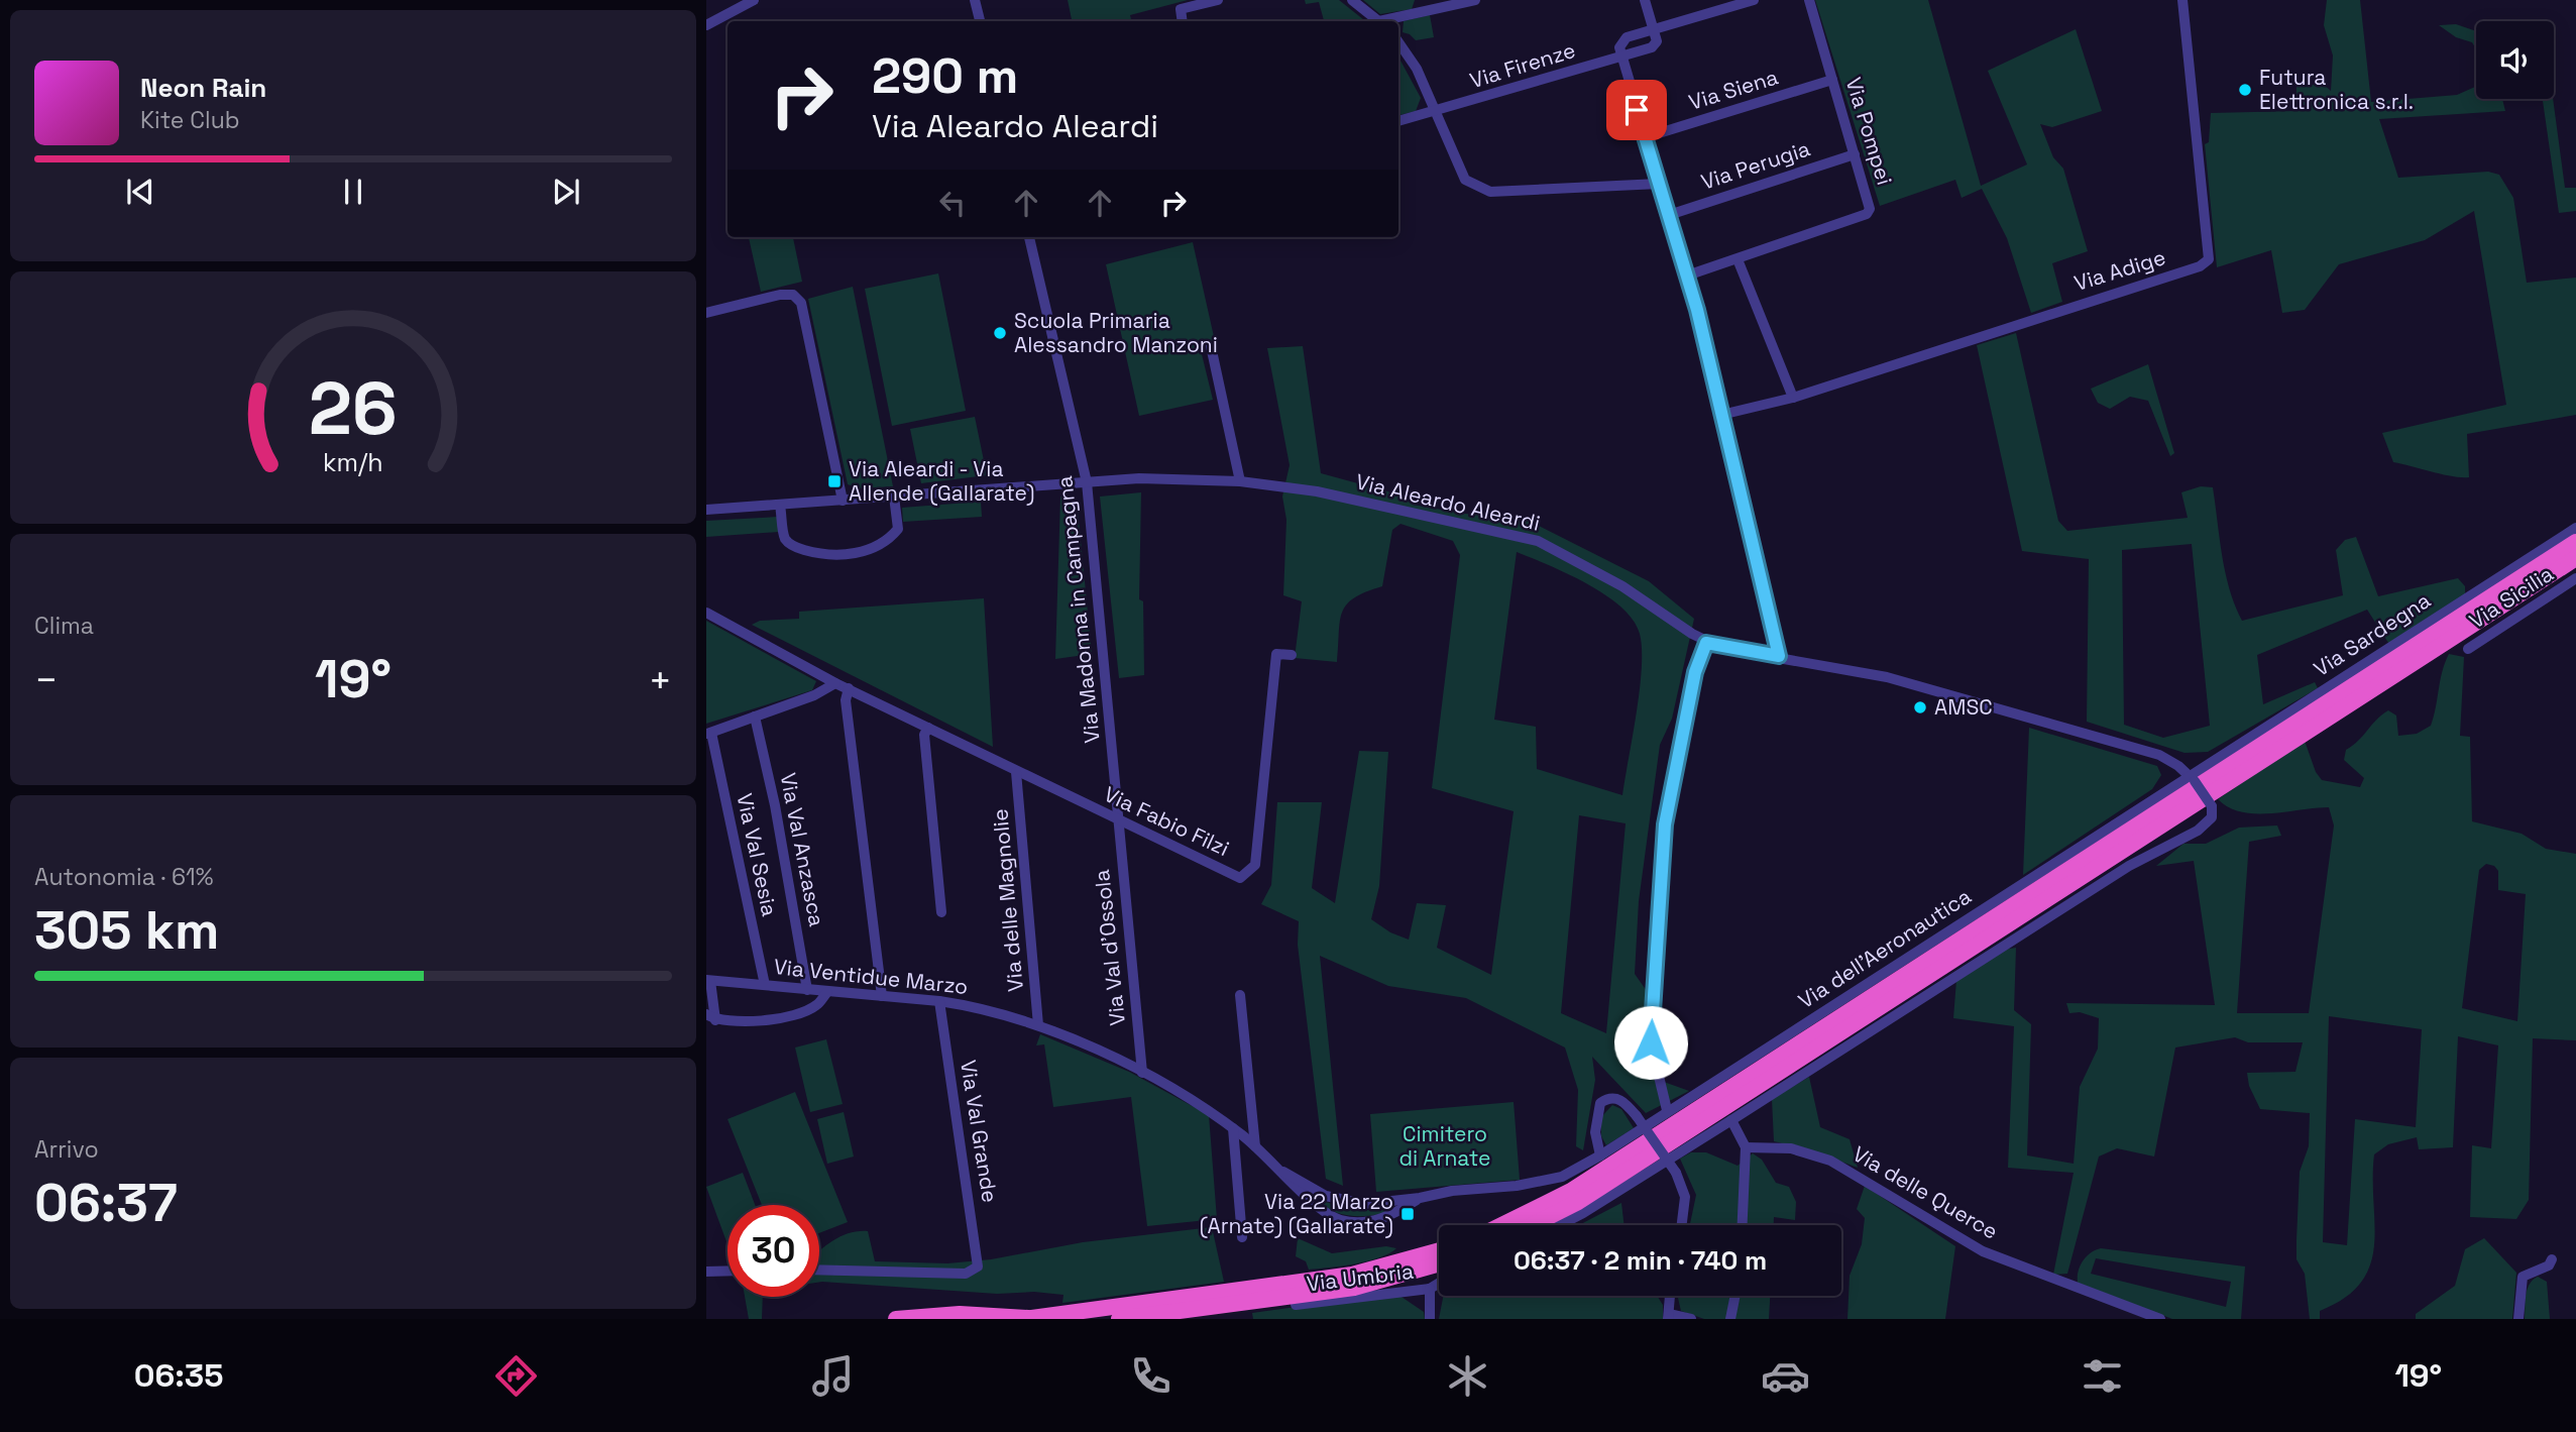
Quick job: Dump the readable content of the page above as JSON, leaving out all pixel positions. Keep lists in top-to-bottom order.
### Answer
{
  "streets": {
    "street": [
      "Via Firenze",
      "Via Siena",
      "Via Pompei",
      "Via Perugia",
      "Via Adige",
      "Via Aleardo Aleardi",
      "Via Sicilia",
      "Via Madonna in Campagna",
      "Via Sardegna",
      "Via Fabio Filzi",
      "Via Val Anzasca",
      "Via Val Sesia",
      "Via delle Magnolie",
      "Via Val d'Ossola",
      "Via dell'Aeronautica",
      "Via Ventidue Marzo",
      "Via Val Grande",
      "Via delle Querce",
      "Via Umbria"
    ]
  },
  "crossings": [
    ["Via Siena", "Via Pompei"],
    ["Via Pompei", "Via Perugia"],
    ["Via Aleardo Aleardi", "Via Madonna in Campagna"],
    ["Via Aleardo Aleardi", "Via Sardegna"],
    ["Via Aleardo Aleardi", "Via dell'Aeronautica"],
    ["Via Madonna in Campagna", "Via Fabio Filzi"],
    ["Via Madonna in Campagna", "Via Val d'Ossola"],
    ["Via Sardegna", "Via dell'Aeronautica"],
    ["Via Fabio Filzi", "Via delle Magnolie"],
    ["Via Fabio Filzi", "Via Val d'Ossola"],
    ["Via Val Anzasca", "Via Ventidue Marzo"],
    ["Via Val Sesia", "Via Ventidue Marzo"],
    ["Via delle Magnolie", "Via Ventidue Marzo"],
    ["Via Val d'Ossola", "Via Ventidue Marzo"],
    ["Via dell'Aeronautica", "Via Ventidue Marzo"],
    ["Via Ventidue Marzo", "Via Val Grande"]
  ],
  "parks": ["Cimitero di Arnate"],
  "places": {
    "other": ["Futura Elettronica s.r.l.", "Scuola Primaria Alessandro Manzoni", "AMSC"],
    "transit": ["Via Aleardi - Via Allende (Gallarate)", "Via 22 Marzo (Arnate) (Gallarate)"]
  },
  "page": {
    "turn": ["290 m", "Via Aleardo Aleardi"],
    "song": ["Neon Rain", "Kite Club"],
    "tile": [
      "Clima",
      ["Autonomia · 61%", "305 km"],
      ["Arrivo", "06:37"]
    ],
    "heat": ["−", "19°", "+"],
    "limit": "30",
    "trip": "06:37 · 2 min · 740 m",
    "tabs": ["06:35", "19°"],
    "gauge": ["26", "km/h"]
  }
}
